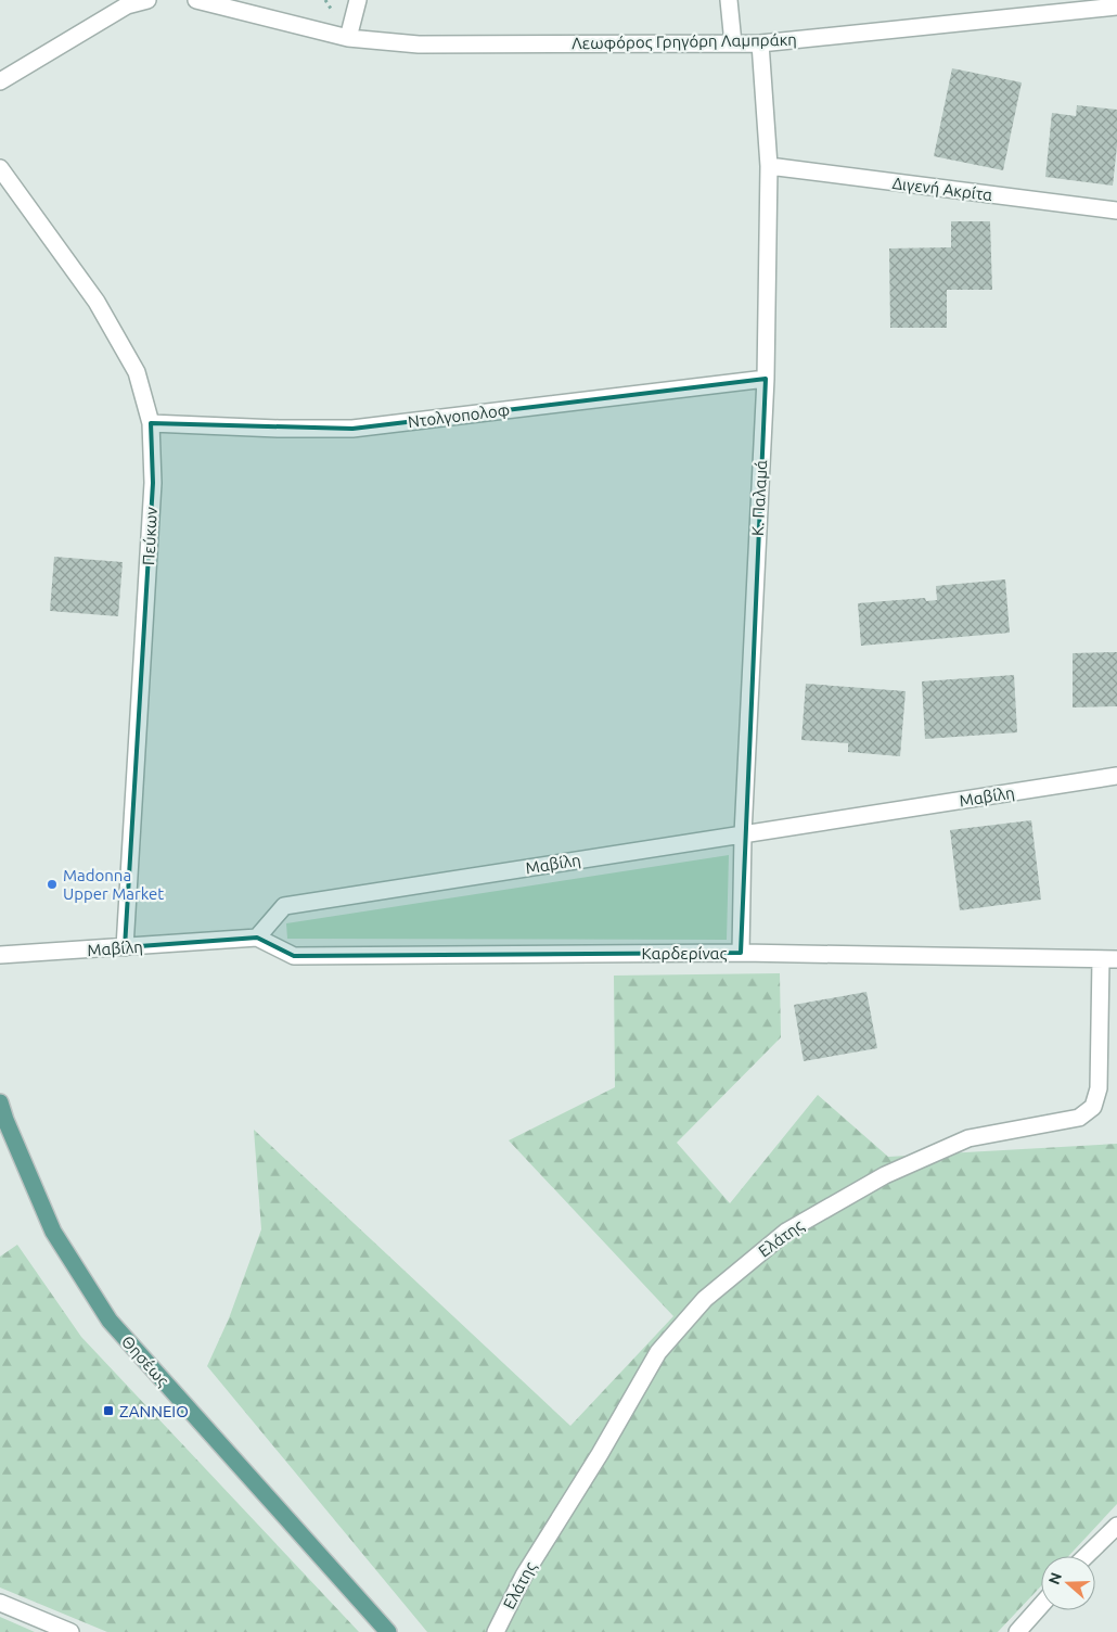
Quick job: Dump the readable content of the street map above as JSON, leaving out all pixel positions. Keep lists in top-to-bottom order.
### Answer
{
  "streets": {
    "main road": ["Θησέως"],
    "street": [
      "Λεωφόρος Γρηγόρη Λαμπράκη",
      "Διγενή Ακρίτα",
      "Ντολγοπολοφ",
      "Κ. Παλαμά",
      "Πεύκων",
      "Μαβίλη",
      "Καρδερίνας",
      "Ελάτης"
    ]
  },
  "crossings": [
    ["Λεωφόρος Γρηγόρη Λαμπράκη", "Κ. Παλαμά"],
    ["Διγενή Ακρίτα", "Κ. Παλαμά"],
    ["Ντολγοπολοφ", "Κ. Παλαμά"],
    ["Ντολγοπολοφ", "Πεύκων"],
    ["Κ. Παλαμά", "Μαβίλη"],
    ["Κ. Παλαμά", "Καρδερίνας"],
    ["Πεύκων", "Μαβίλη"],
    ["Μαβίλη", "Καρδερίνας"],
    ["Καρδερίνας", "Ελάτης"]
  ],
  "places": {
    "other": ["Madonna Upper Market"],
    "transit": ["ΖΑΝΝΕΙΟ"]
  },
  "north": "left"
}
